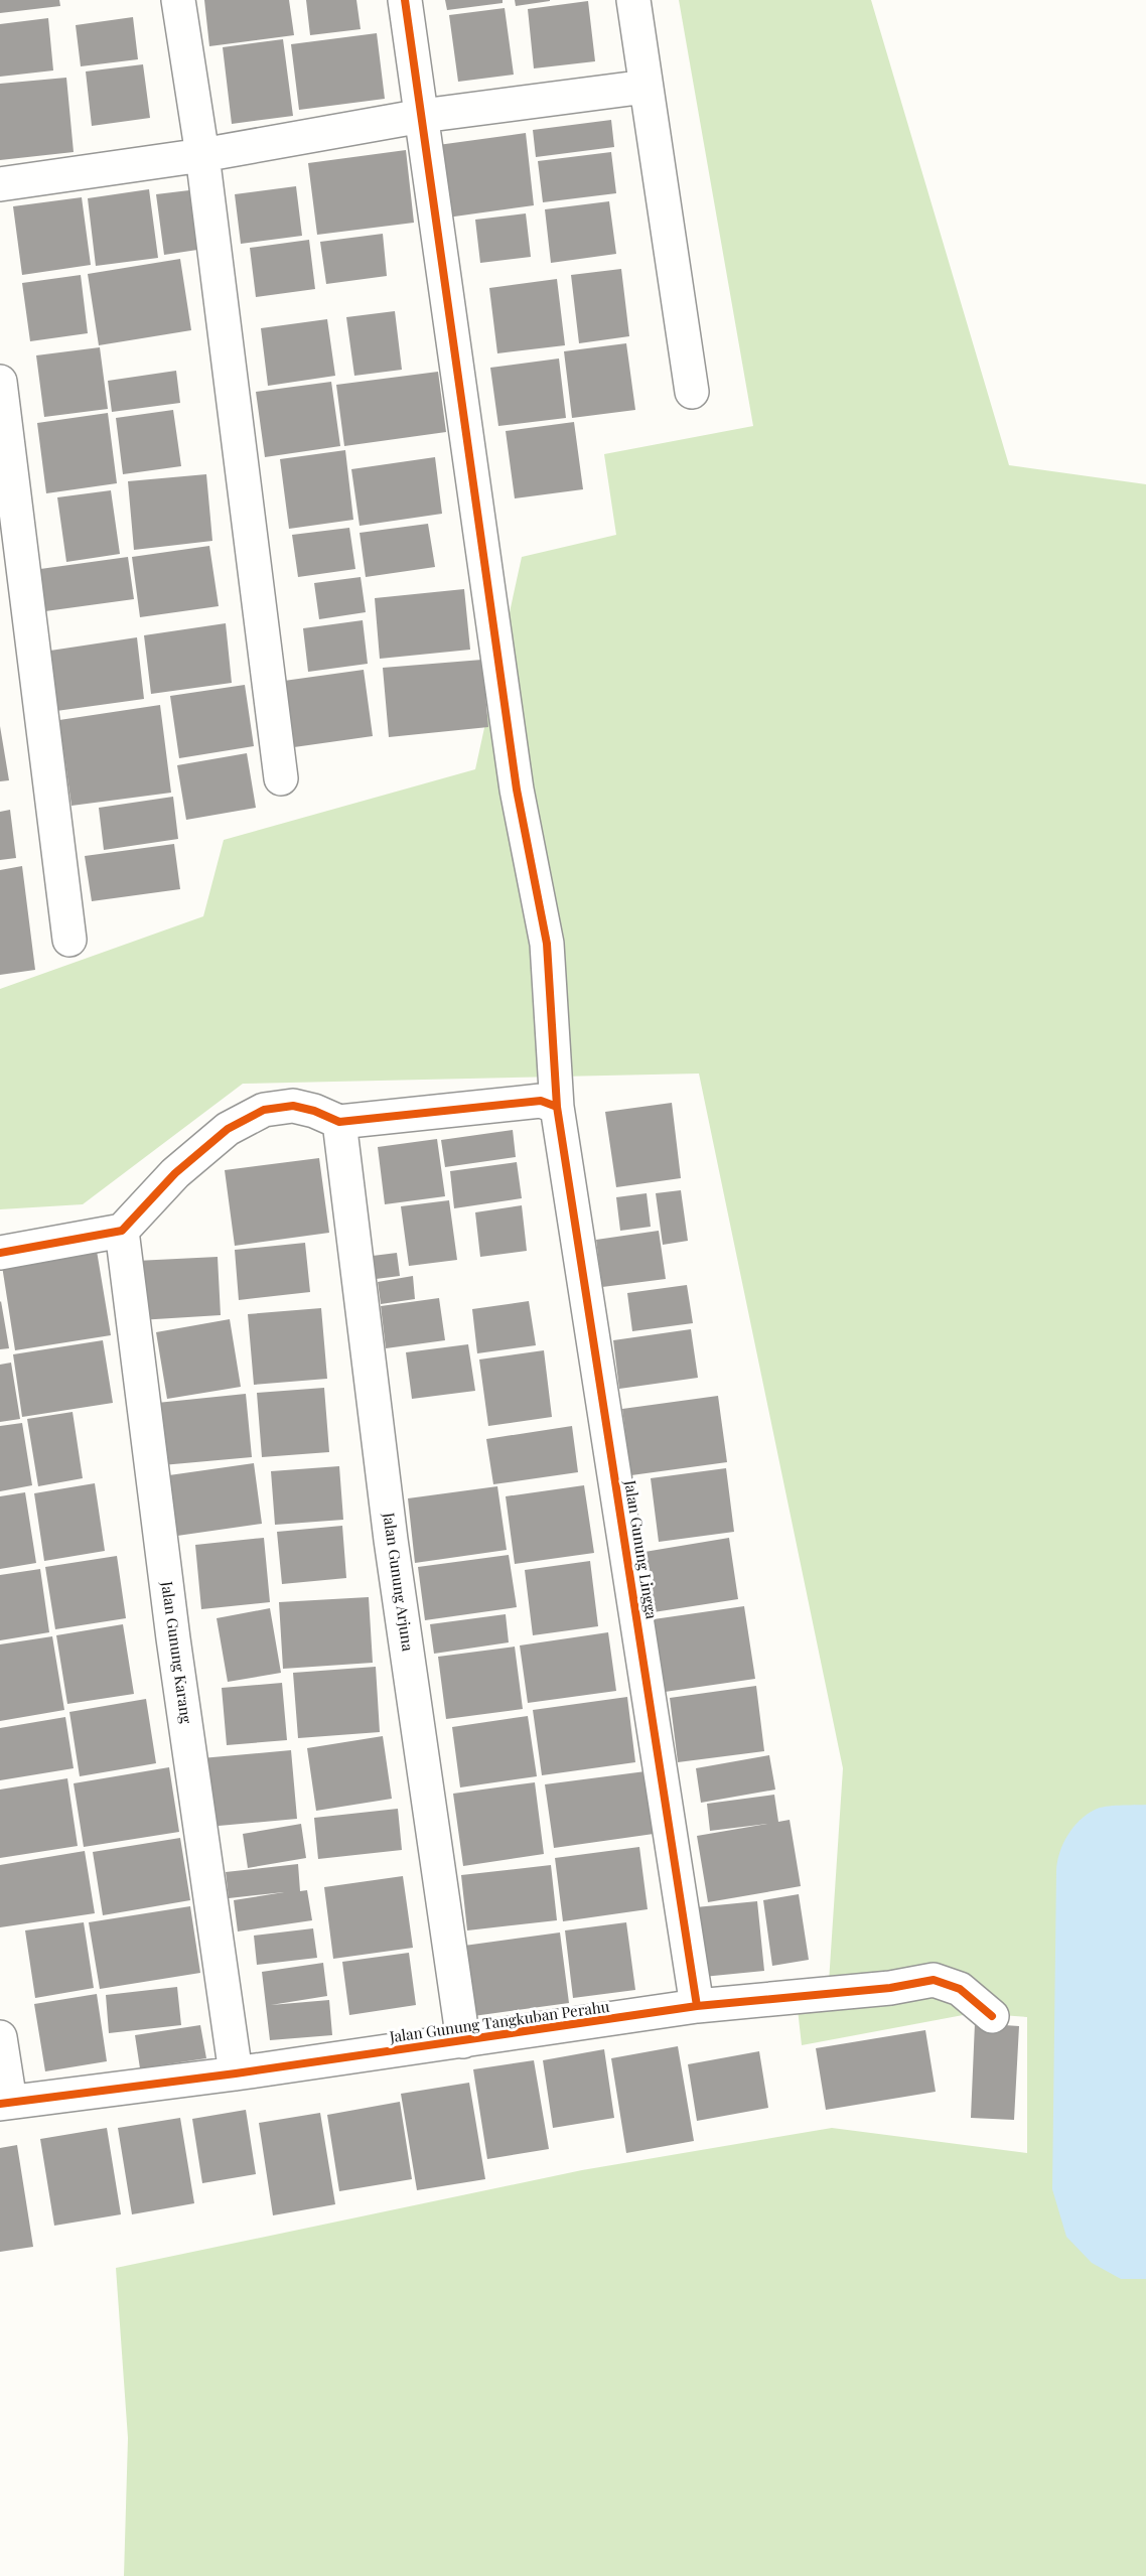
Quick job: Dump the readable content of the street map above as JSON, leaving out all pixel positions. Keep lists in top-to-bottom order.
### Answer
{
  "streets": {
    "street": [
      "Jalan Gunung Lingga",
      "Jalan Gunung Arjuna",
      "Jalan Gunung Karang",
      "Jalan Gunung Tangkuban Perahu"
    ]
  },
  "crossings": [
    ["Jalan Gunung Lingga", "Jalan Gunung Tangkuban Perahu"],
    ["Jalan Gunung Arjuna", "Jalan Gunung Tangkuban Perahu"],
    ["Jalan Gunung Karang", "Jalan Gunung Tangkuban Perahu"]
  ]
}
